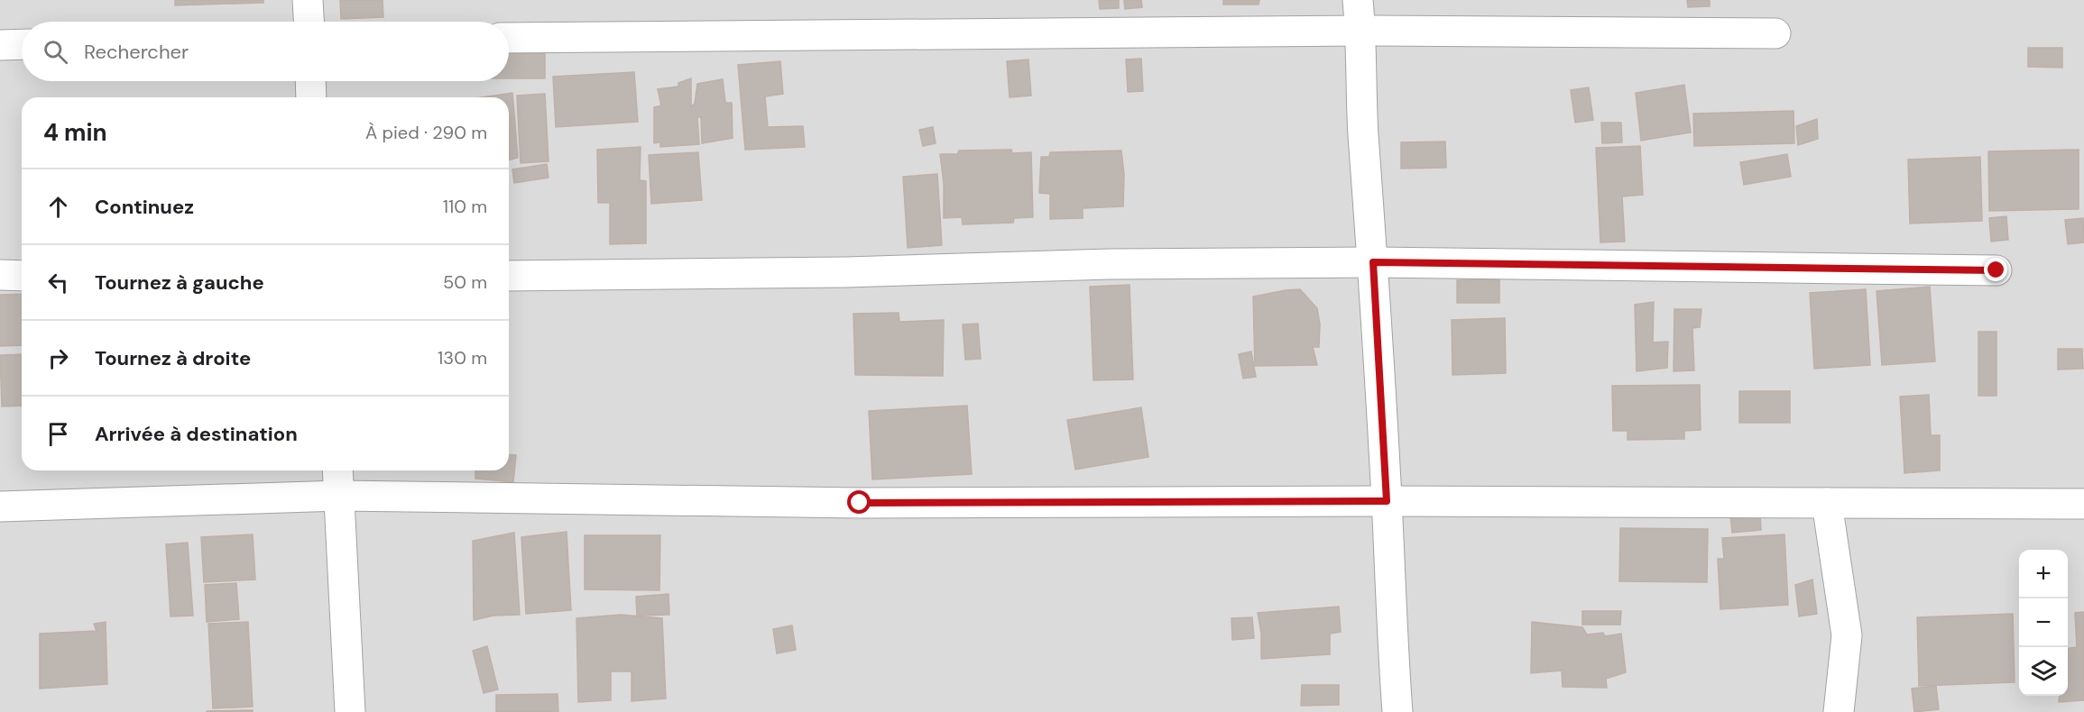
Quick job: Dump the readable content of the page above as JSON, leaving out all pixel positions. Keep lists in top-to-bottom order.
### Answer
{
  "page": {
    "search": "Rechercher",
    "heading": ["4 min", "À pied · 290 m"],
    "list": [
      ["Continuez", "110 m"],
      ["Tournez à gauche", "50 m"],
      ["Tournez à droite", "130 m"],
      "Arrivée à destination"
    ],
    "map_buttons": ["+", "−"]
  }
}
